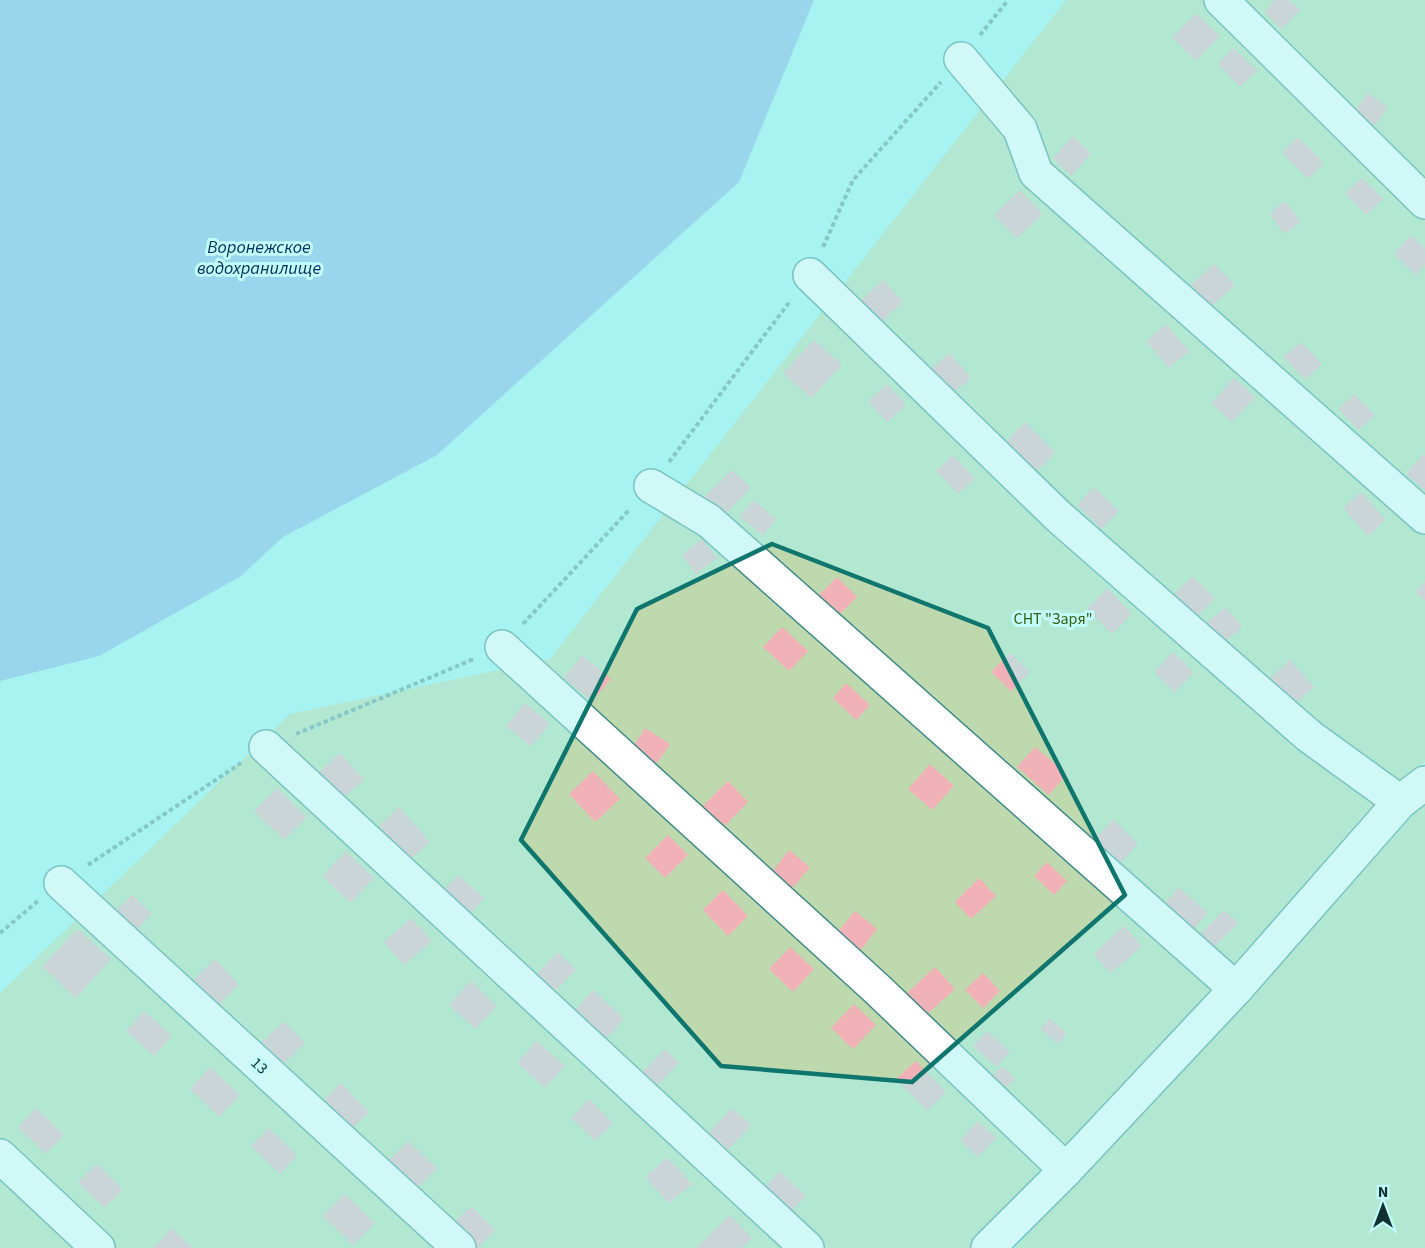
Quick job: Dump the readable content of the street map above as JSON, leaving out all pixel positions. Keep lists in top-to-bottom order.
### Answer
{
  "streets": {
    "street": ["13"]
  },
  "water": ["Воронежское водохранилище"],
  "parks": ["СНТ \"Заря\""],
  "north": "top"
}
